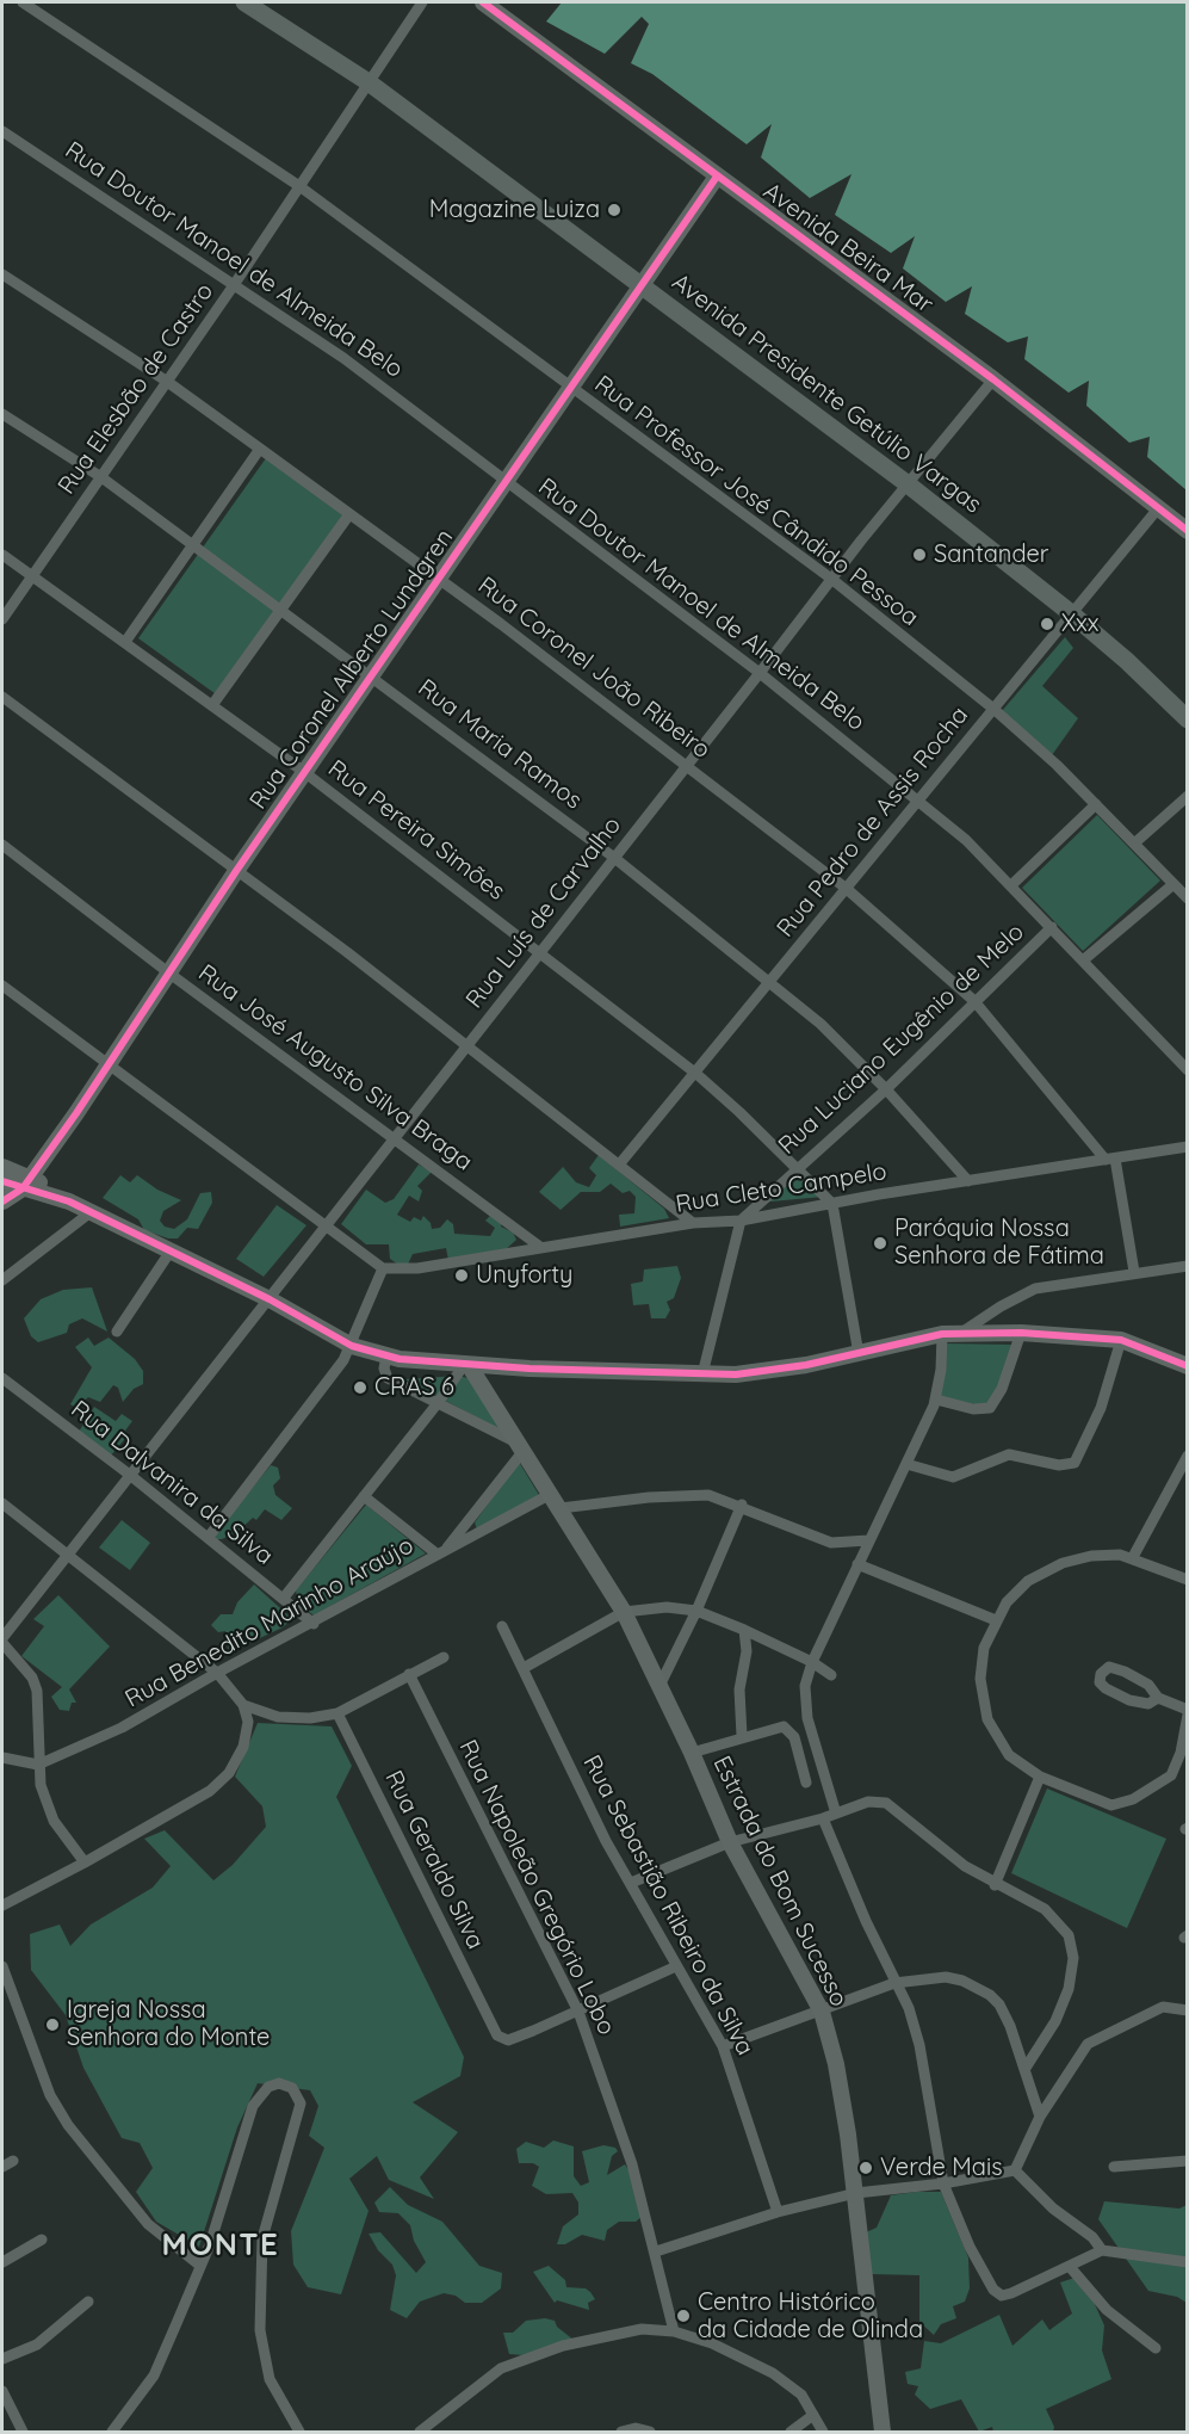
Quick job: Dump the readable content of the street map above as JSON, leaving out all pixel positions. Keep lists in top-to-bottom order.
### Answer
{
  "streets": {
    "main road": ["Avenida Presidente Getúlio Vargas"],
    "street": [
      "Avenida Beira Mar",
      "Rua Doutor Manoel de Almeida Belo",
      "Rua Elesbão de Castro",
      "Rua Professor José Cândido Pessoa",
      "Rua Coronel João Ribeiro",
      "Rua Coronel Alberto Lundgren",
      "Rua Maria Ramos",
      "Rua Pedro de Assis Rocha",
      "Rua Pereira Simões",
      "Rua Luís de Carvalho",
      "Rua Luciano Eugênio de Melo",
      "Rua José Augusto Silva Braga",
      "Rua Cleto Campelo",
      "Rua Dalvanira da Silva",
      "Rua Benedito Marinho Araújo",
      "Rua Geraldo Silva",
      "Estrada do Bom Sucesso",
      "Rua Napoleão Gregório Lobo",
      "Rua Sebastião Ribeiro da Silva"
    ]
  },
  "crossings": [
    ["Avenida Beira Mar", "Rua Coronel Alberto Lundgren"],
    ["Avenida Beira Mar", "Rua Pedro de Assis Rocha"],
    ["Avenida Beira Mar", "Rua Luís de Carvalho"],
    ["Rua Doutor Manoel de Almeida Belo", "Rua Elesbão de Castro"],
    ["Rua Doutor Manoel de Almeida Belo", "Rua Coronel Alberto Lundgren"],
    ["Rua Doutor Manoel de Almeida Belo", "Rua Pedro de Assis Rocha"],
    ["Rua Doutor Manoel de Almeida Belo", "Rua Luís de Carvalho"],
    ["Rua Doutor Manoel de Almeida Belo", "Rua Luciano Eugênio de Melo"],
    ["Rua Elesbão de Castro", "Avenida Presidente Getúlio Vargas"],
    ["Rua Elesbão de Castro", "Rua Professor José Cândido Pessoa"],
    ["Rua Elesbão de Castro", "Rua Coronel João Ribeiro"],
    ["Rua Elesbão de Castro", "Rua Maria Ramos"],
    ["Rua Elesbão de Castro", "Rua Pereira Simões"],
    ["Avenida Presidente Getúlio Vargas", "Rua Coronel Alberto Lundgren"],
    ["Avenida Presidente Getúlio Vargas", "Rua Pedro de Assis Rocha"],
    ["Avenida Presidente Getúlio Vargas", "Rua Luís de Carvalho"],
    ["Rua Professor José Cândido Pessoa", "Rua Coronel Alberto Lundgren"],
    ["Rua Professor José Cândido Pessoa", "Rua Pedro de Assis Rocha"],
    ["Rua Professor José Cândido Pessoa", "Rua Luís de Carvalho"],
    ["Rua Coronel João Ribeiro", "Rua Coronel Alberto Lundgren"],
    ["Rua Coronel João Ribeiro", "Rua Pedro de Assis Rocha"],
    ["Rua Coronel João Ribeiro", "Rua Luís de Carvalho"],
    ["Rua Coronel João Ribeiro", "Rua Luciano Eugênio de Melo"],
    ["Rua Coronel João Ribeiro", "Rua Cleto Campelo"],
    ["Rua Coronel Alberto Lundgren", "Rua Maria Ramos"],
    ["Rua Coronel Alberto Lundgren", "Rua Pereira Simões"],
    ["Rua Coronel Alberto Lundgren", "Rua José Augusto Silva Braga"],
    ["Rua Maria Ramos", "Rua Pedro de Assis Rocha"],
    ["Rua Maria Ramos", "Rua Luís de Carvalho"],
    ["Rua Maria Ramos", "Rua Luciano Eugênio de Melo"],
    ["Rua Maria Ramos", "Rua Cleto Campelo"],
    ["Rua Pedro de Assis Rocha", "Rua Pereira Simões"],
    ["Rua Pereira Simões", "Rua Luís de Carvalho"],
    ["Rua Pereira Simões", "Rua Luciano Eugênio de Melo"],
    ["Rua Pereira Simões", "Rua Cleto Campelo"],
    ["Rua Luís de Carvalho", "Rua José Augusto Silva Braga"],
    ["Rua Luís de Carvalho", "Rua Dalvanira da Silva"],
    ["Rua Luciano Eugênio de Melo", "Rua Cleto Campelo"],
    ["Rua José Augusto Silva Braga", "Rua Cleto Campelo"],
    ["Rua Dalvanira da Silva", "Rua Benedito Marinho Araújo"],
    ["Rua Benedito Marinho Araújo", "Estrada do Bom Sucesso"],
    ["Rua Geraldo Silva", "Rua Napoleão Gregório Lobo"]
  ],
  "districts": ["MONTE"],
  "places": [
    "Magazine Luiza",
    "Santander",
    "Xxx",
    "Paróquia Nossa Senhora de Fátima",
    "Unyforty",
    "CRAS 6",
    "Igreja Nossa Senhora do Monte",
    "Verde Mais",
    "Centro Histórico da Cidade de Olinda"
  ]
}
